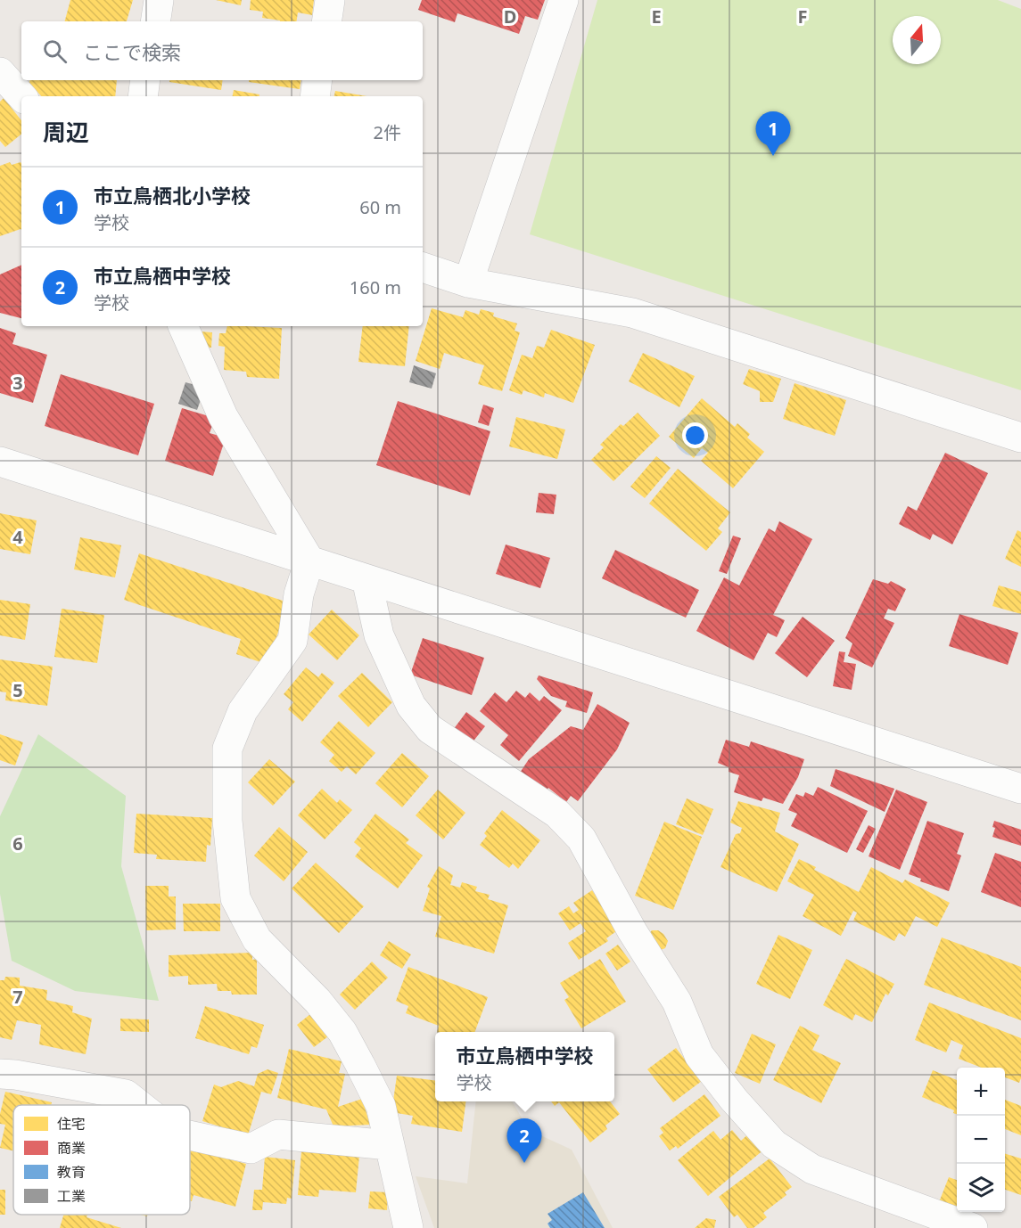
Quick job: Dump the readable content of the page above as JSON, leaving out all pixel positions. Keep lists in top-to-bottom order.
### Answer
{
  "legend": [
    "住宅",
    "商業",
    "教育",
    "工業"
  ],
  "north": "top",
  "page": {
    "search": "ここで検索",
    "heading": ["周辺", "2件"],
    "pins": ["1", "2"],
    "list": [
      {
        "mark": "1",
        "name": "市立鳥栖北小学校",
        "note": "学校",
        "value": "60 m"
      },
      {
        "mark": "2",
        "name": "市立鳥栖中学校",
        "note": "学校",
        "value": "160 m"
      }
    ],
    "popup": ["市立鳥栖中学校", "学校"],
    "map_buttons": ["+", "−"]
  },
  "grid": {
    "columns": ["D", "E", "F"],
    "rows": [
      "3",
      "4",
      "5",
      "6",
      "7"
    ]
  }
}
